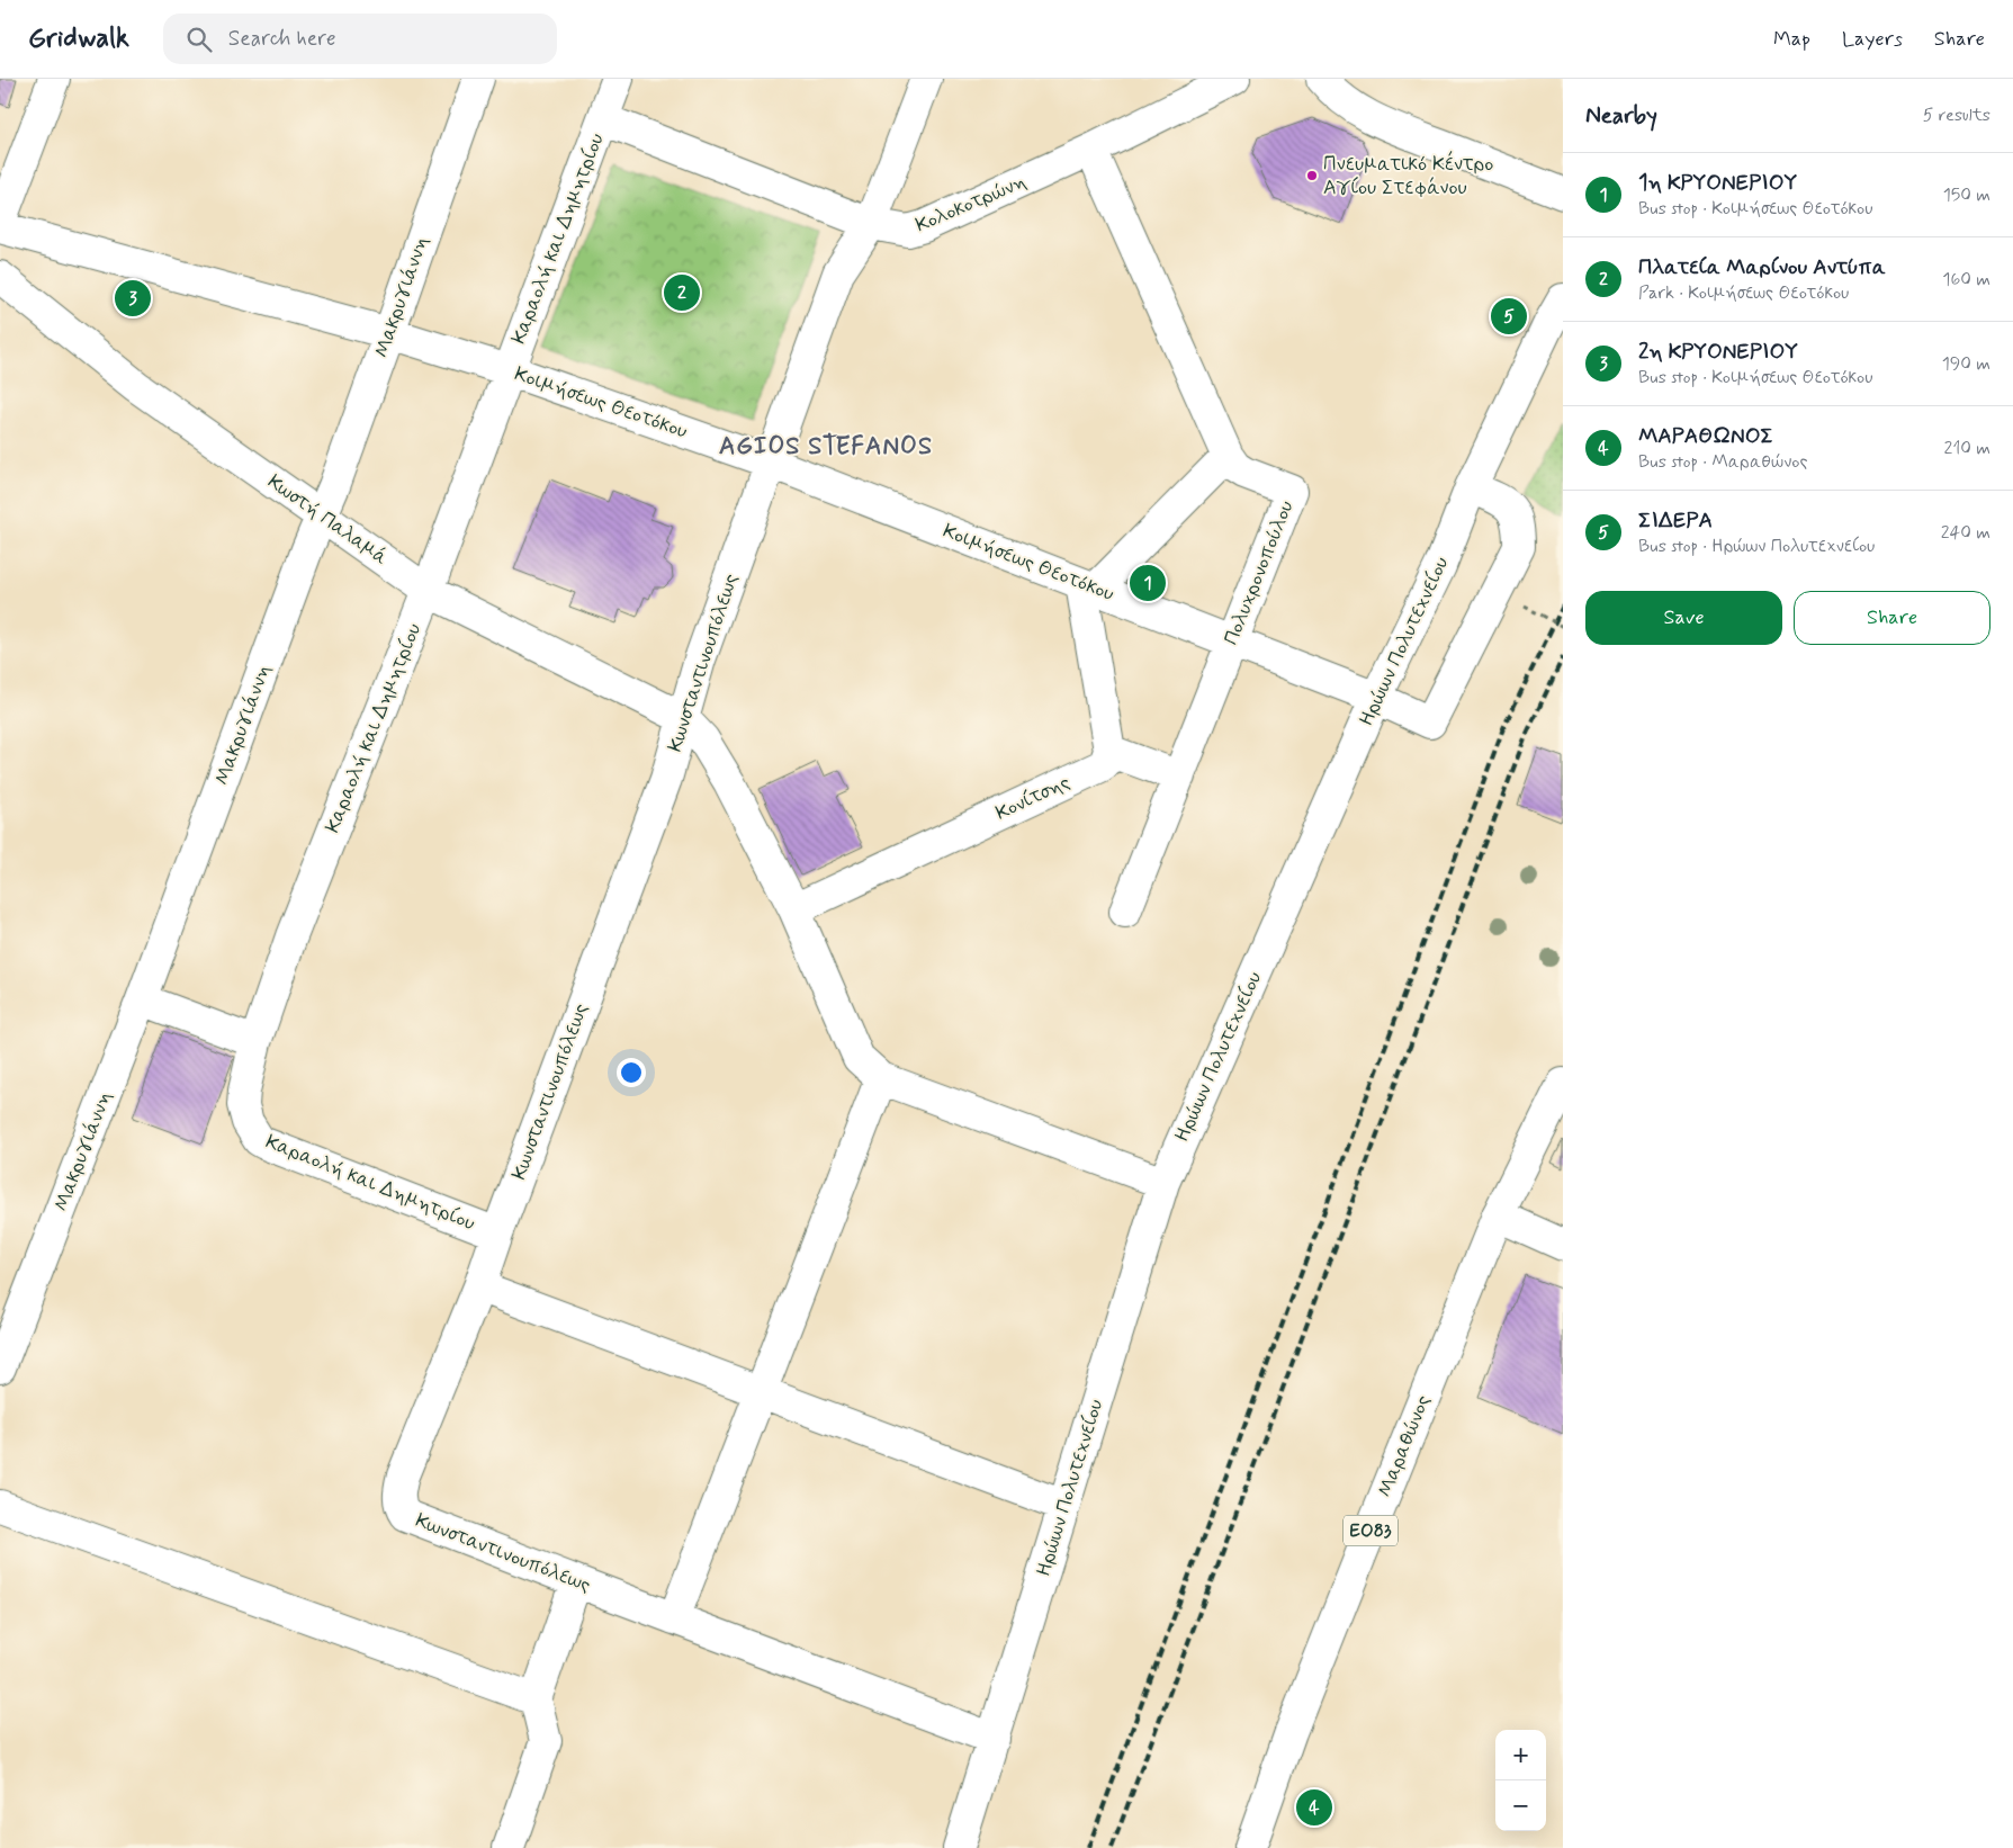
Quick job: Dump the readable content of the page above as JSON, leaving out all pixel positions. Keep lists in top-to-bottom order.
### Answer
{
  "streets": {
    "street": [
      "Κολοκοτρώνη",
      "Καραολή και Δημητρίου",
      "Μακρυγιάννη",
      "Κοιμήσεως Θεοτόκου",
      "Κωστή Παλαμά",
      "Πολυχρονοπούλου",
      "Ηρώων Πολυτεχνείου",
      "Κωνσταντινουπόλεως",
      "Κονίτσης",
      "Μαραθώνος",
      "ΕΟ83"
    ]
  },
  "crossings": [
    ["Κολοκοτρώνη", "Καραολή και Δημητρίου"],
    ["Κολοκοτρώνη", "Πολυχρονοπούλου"],
    ["Κολοκοτρώνη", "Κωνσταντινουπόλεως"],
    ["Καραολή και Δημητρίου", "Κοιμήσεως Θεοτόκου"],
    ["Καραολή και Δημητρίου", "Κωστή Παλαμά"],
    ["Καραολή και Δημητρίου", "Κωνσταντινουπόλεως"],
    ["Μακρυγιάννη", "Κοιμήσεως Θεοτόκου"],
    ["Μακρυγιάννη", "Κωστή Παλαμά"],
    ["Κοιμήσεως Θεοτόκου", "Πολυχρονοπούλου"],
    ["Κοιμήσεως Θεοτόκου", "Ηρώων Πολυτεχνείου"],
    ["Κοιμήσεως Θεοτόκου", "Κωνσταντινουπόλεως"],
    ["Κωστή Παλαμά", "Κωνσταντινουπόλεως"],
    ["Ηρώων Πολυτεχνείου", "Κωνσταντινουπόλεως"]
  ],
  "districts": ["AGIOS STEFANOS"],
  "places": ["Πνευματικό Κέντρο Αγίου Στεφάνου"],
  "page": {
    "header": "Gridwalk",
    "search": "Search here",
    "nav": ["Map", "Layers", "Share"],
    "heading": ["Nearby", "5 results"],
    "list": [
      {
        "mark": "1",
        "name": "1η ΚΡΥΟΝΕΡΙΟΥ",
        "note": "Bus stop · Κοιμήσεως Θεοτόκου",
        "value": "150 m"
      },
      {
        "mark": "2",
        "name": "Πλατεία Μαρίνου Αντύπα",
        "note": "Park · Κοιμήσεως Θεοτόκου",
        "value": "160 m"
      },
      {
        "mark": "3",
        "name": "2η ΚΡΥΟΝΕΡΙΟΥ",
        "note": "Bus stop · Κοιμήσεως Θεοτόκου",
        "value": "190 m"
      },
      {
        "mark": "4",
        "name": "ΜΑΡΑΘΩΝΟΣ",
        "note": "Bus stop · Μαραθώνος",
        "value": "210 m"
      },
      {
        "mark": "5",
        "name": "ΣΙΔΕΡΑ",
        "note": "Bus stop · Ηρώων Πολυτεχνείου",
        "value": "240 m"
      }
    ],
    "pins": [
      "2",
      "3",
      "5",
      "1",
      "4"
    ],
    "buttons": ["Save", "Share"],
    "map_buttons": ["+", "−"]
  }
}
